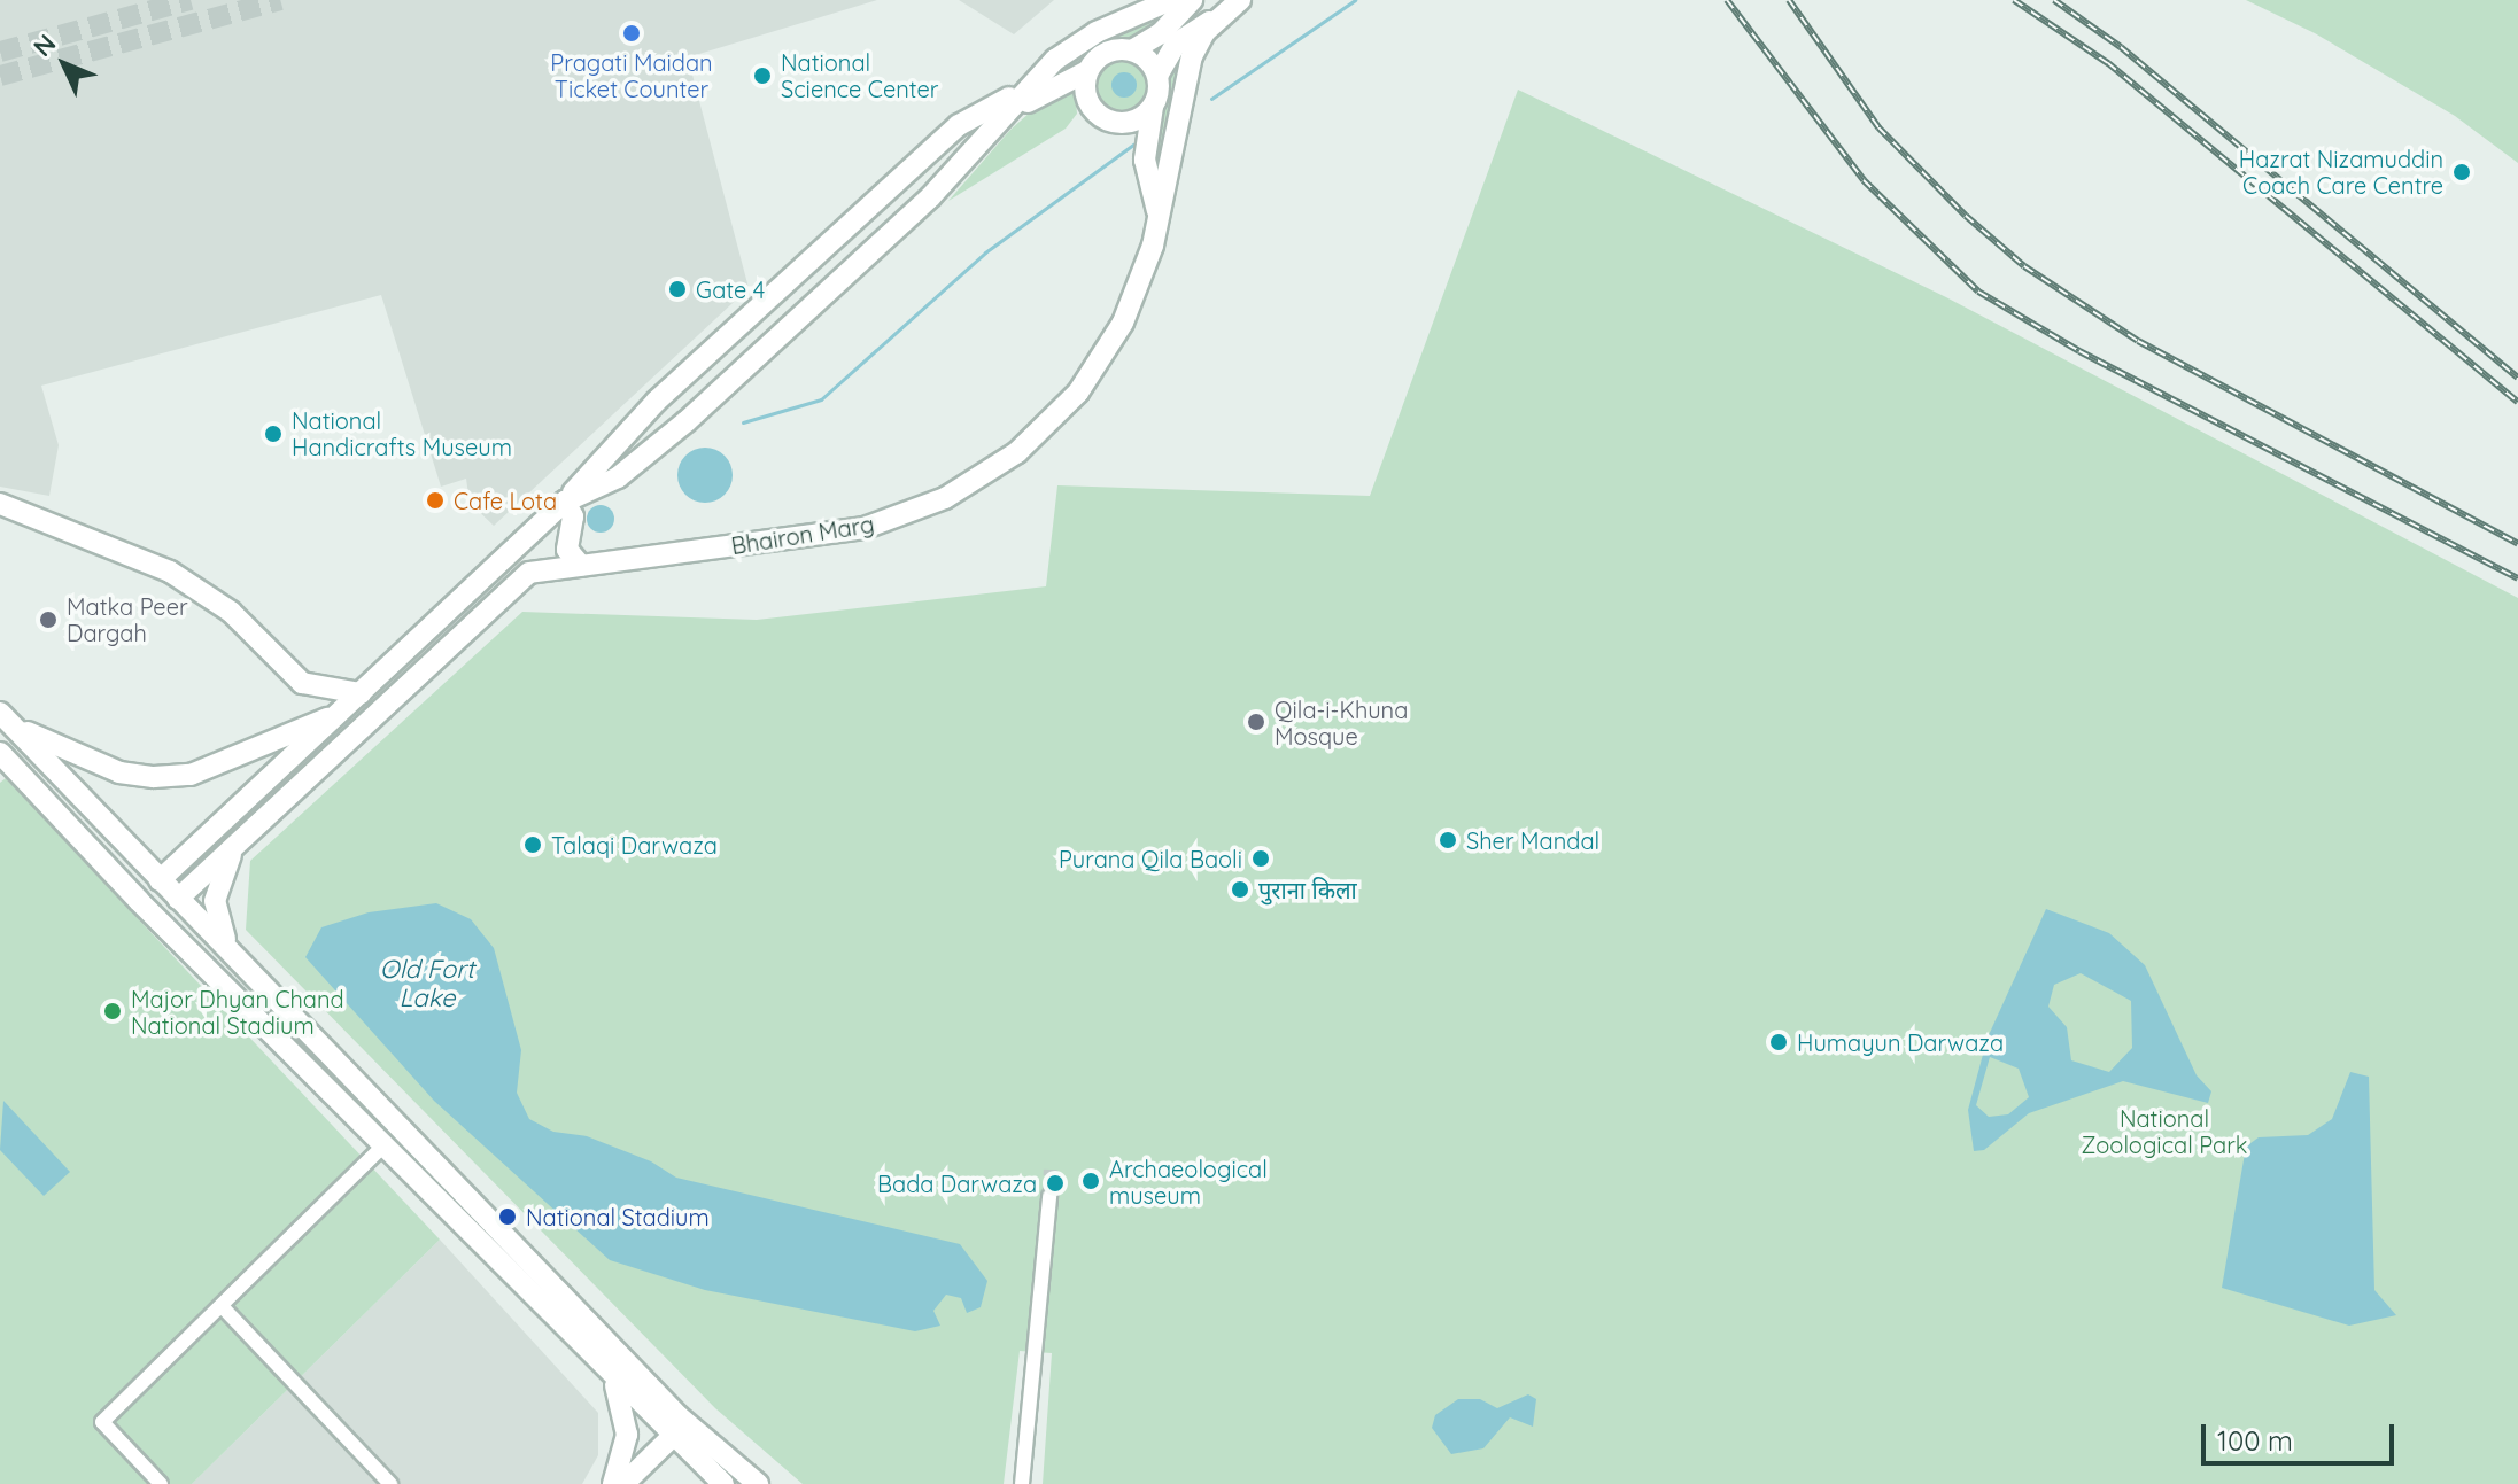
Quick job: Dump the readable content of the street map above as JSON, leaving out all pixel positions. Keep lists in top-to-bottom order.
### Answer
{
  "streets": {
    "main road": ["Bhairon Marg"]
  },
  "water": ["Old Fort Lake"],
  "parks": ["National Zoological Park"],
  "places": [
    "Pragati Maidan Ticket Counter",
    "National Science Center",
    "Hazrat Nizamuddin Coach Care Centre",
    "Gate 4",
    "National Handicrafts Museum",
    "Cafe Lota",
    "Matka Peer Dargah",
    "Qila-i-Khuna Mosque",
    "Sher Mandal",
    "Talaqi Darwaza",
    "Purana Qila Baoli",
    "पुराना किला",
    "Major Dhyan Chand National Stadium",
    "Humayun Darwaza",
    "Archaeological museum",
    "Bada Darwaza",
    "National Stadium"
  ],
  "scale_bar": "100 m",
  "north": "top left"
}
